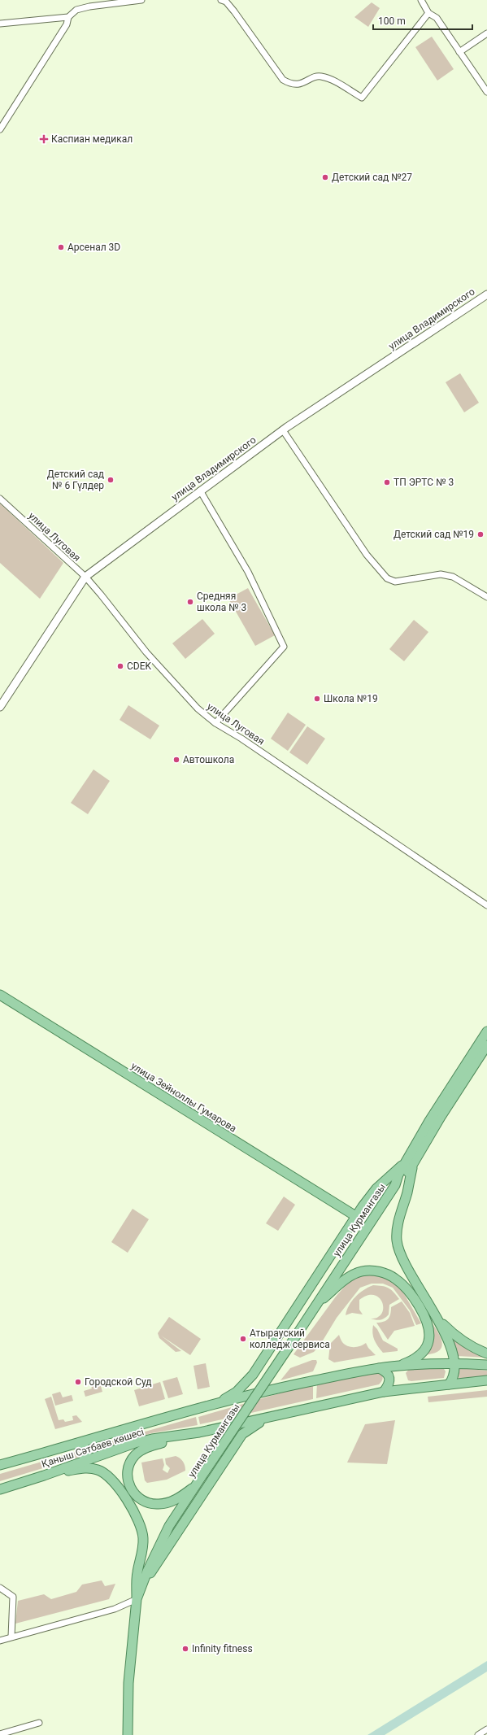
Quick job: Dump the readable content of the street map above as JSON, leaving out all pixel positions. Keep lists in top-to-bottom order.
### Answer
{
  "streets": {
    "main road": ["улица Зейноллы Гумарова", "улица Курмангазы", "Қаныш Сәтбаев көшесі"],
    "street": ["улица Владимирского", "улица Луговая"]
  },
  "crossings": [
    ["улица Владимирского", "улица Луговая"]
  ],
  "places": {
    "health": ["Каспиан медикал"],
    "other": [
      "Детский сад №27",
      "Арсенал 3D",
      "Детский сад № 6 Гүлдер",
      "ТП ЭРТС № 3",
      "Детский сад №19",
      "Средняя школа № 3",
      "CDEK",
      "Школа №19",
      "Автошкола",
      "Атырауский колледж сервиса",
      "Городской Суд",
      "Infinity fitness"
    ]
  },
  "scale_bar": "100 m"
}
